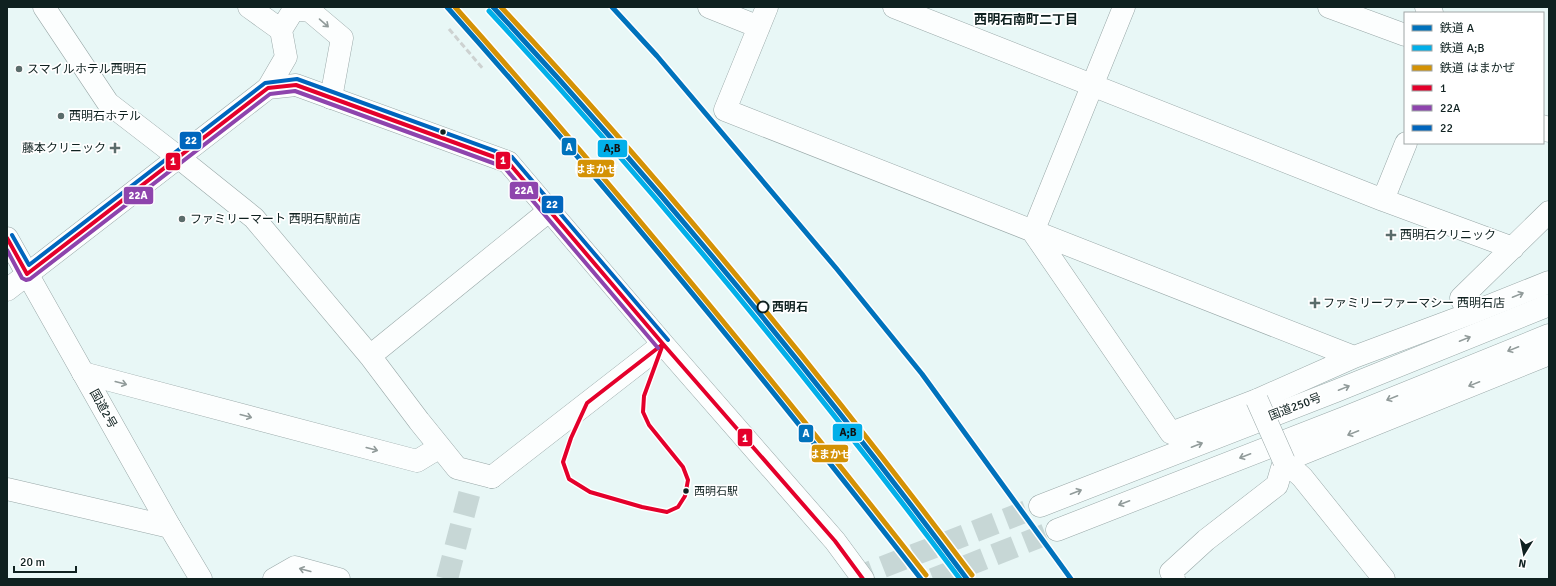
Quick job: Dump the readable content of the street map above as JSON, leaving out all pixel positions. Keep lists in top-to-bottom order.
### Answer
{
  "streets": {
    "main road": ["国道250号", "国道2号"]
  },
  "districts": ["西明石南町二丁目"],
  "places": {
    "other": [
      "スマイルホテル西明石",
      "西明石ホテル",
      "ファミリーマート 西明石駅前店",
      "西明石",
      "西明石駅"
    ],
    "health": ["藤本クリニック", "西明石クリニック", "ファミリーファーマシー 西明石店"]
  },
  "lines": [
    "rail line A",
    "rail line はまかぜ",
    "rail line A;B",
    "transit line 22",
    "transit line 1",
    "transit line 22A"
  ],
  "legend": [
    "鉄道 A",
    "鉄道 A;B",
    "鉄道 はまかぜ",
    "1",
    "22A",
    "22"
  ],
  "scale_bar": "20 m",
  "north": "bottom"
}
